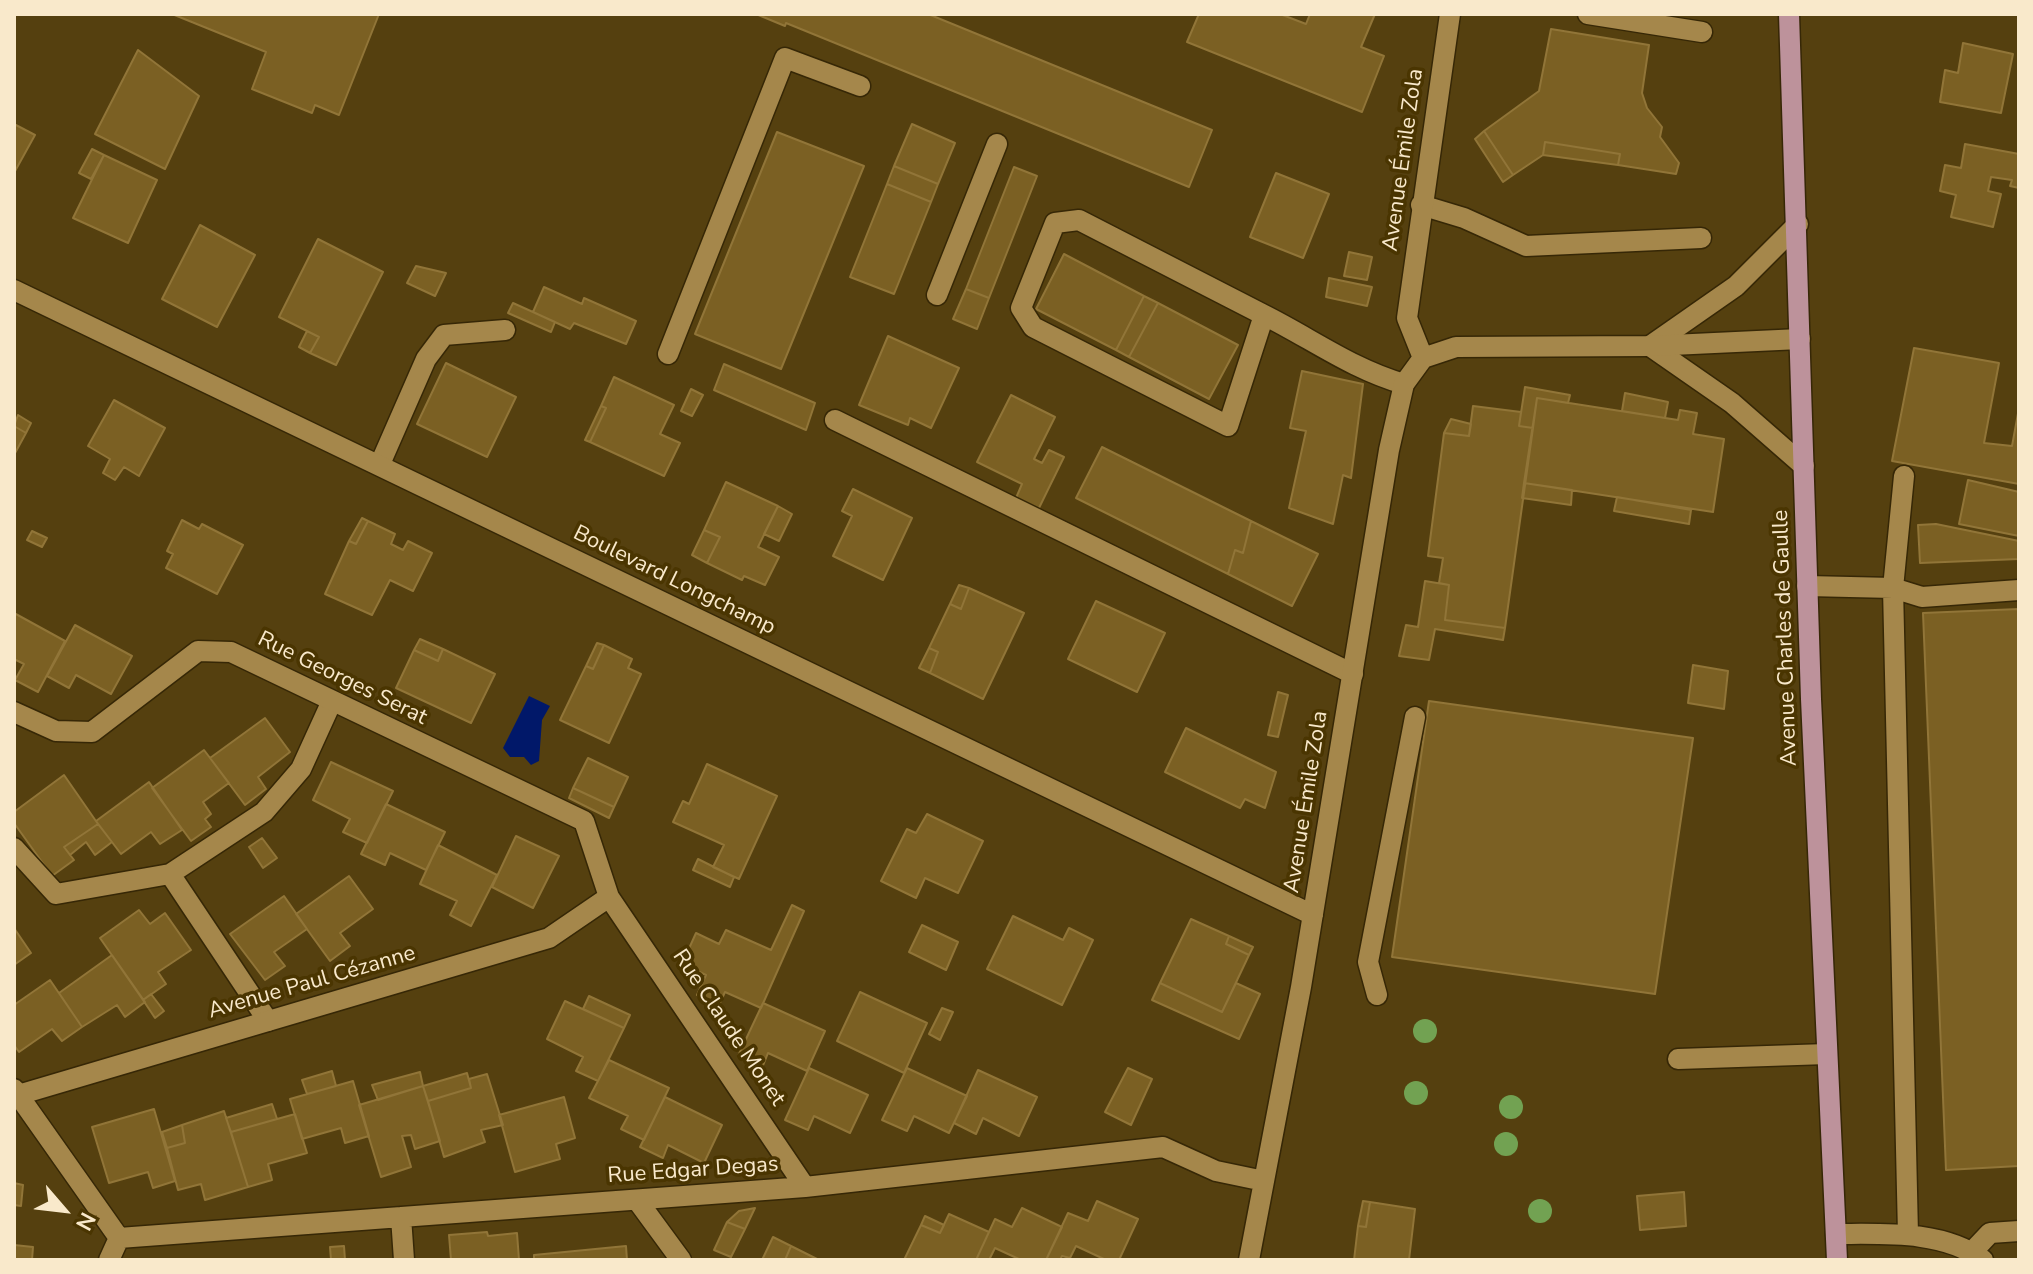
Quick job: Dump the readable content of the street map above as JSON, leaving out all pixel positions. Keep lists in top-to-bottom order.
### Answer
{
  "streets": {
    "main road": ["Avenue Charles de Gaulle"],
    "street": [
      "Avenue Émile Zola",
      "Boulevard Longchamp",
      "Rue Georges Serat",
      "Avenue Paul Cézanne",
      "Rue Claude Monet",
      "Rue Edgar Degas"
    ]
  },
  "crossings": [
    ["Avenue Émile Zola", "Boulevard Longchamp"],
    ["Avenue Émile Zola", "Rue Edgar Degas"],
    ["Rue Georges Serat", "Avenue Paul Cézanne"],
    ["Rue Georges Serat", "Rue Claude Monet"],
    ["Avenue Paul Cézanne", "Rue Claude Monet"],
    ["Rue Claude Monet", "Rue Edgar Degas"]
  ],
  "north": "bottom right"
}
